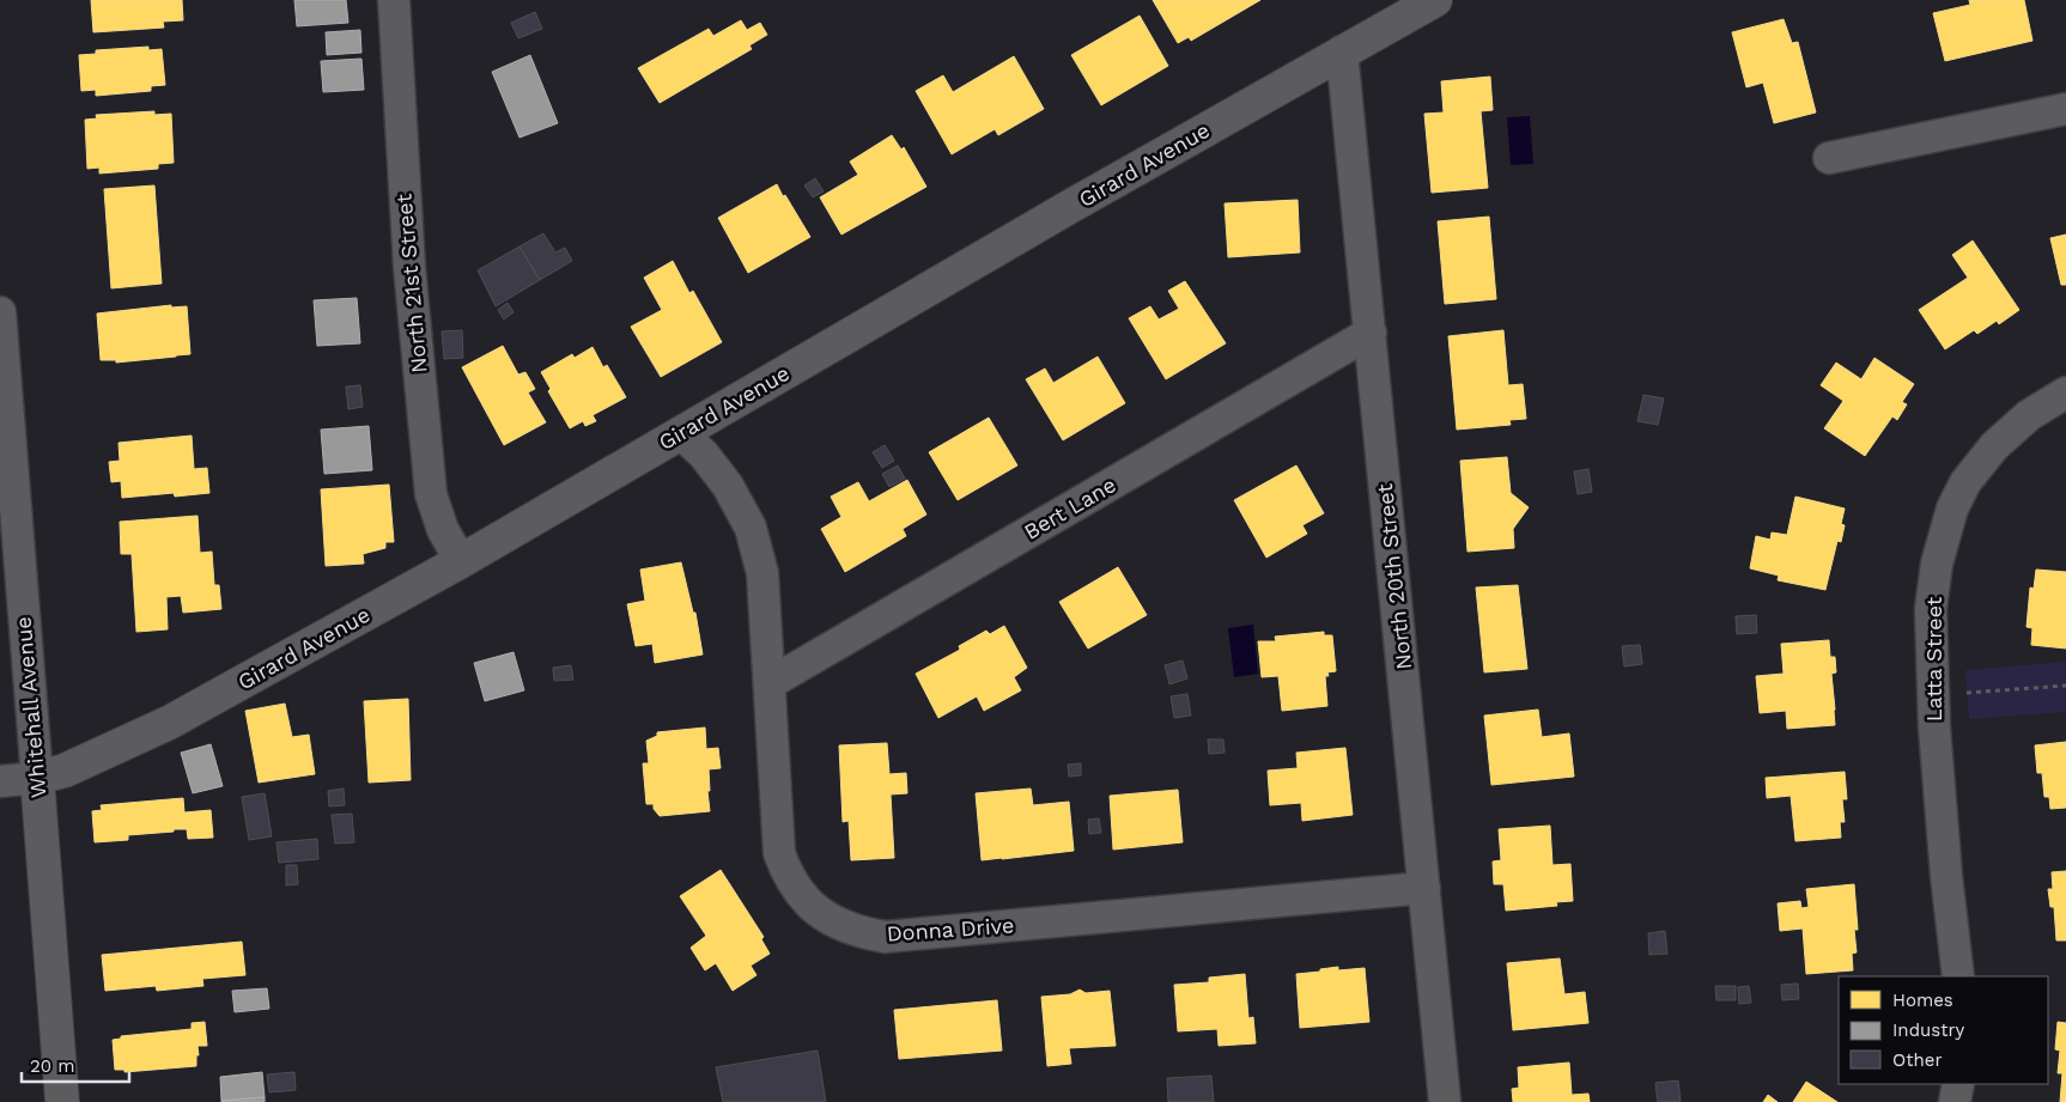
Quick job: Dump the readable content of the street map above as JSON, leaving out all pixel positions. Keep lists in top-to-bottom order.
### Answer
{
  "streets": {
    "street": [
      "Girard Avenue",
      "North 21st Street",
      "Bert Lane",
      "North 20th Street",
      "Latta Street",
      "Whitehall Avenue",
      "Donna Drive"
    ]
  },
  "crossings": [
    ["Girard Avenue", "North 21st Street"],
    ["Girard Avenue", "North 20th Street"],
    ["Girard Avenue", "Whitehall Avenue"],
    ["Girard Avenue", "Donna Drive"],
    ["Bert Lane", "North 20th Street"],
    ["Bert Lane", "Donna Drive"],
    ["North 20th Street", "Donna Drive"]
  ],
  "legend": ["Homes", "Industry", "Other"],
  "scale_bar": "20 m"
}
